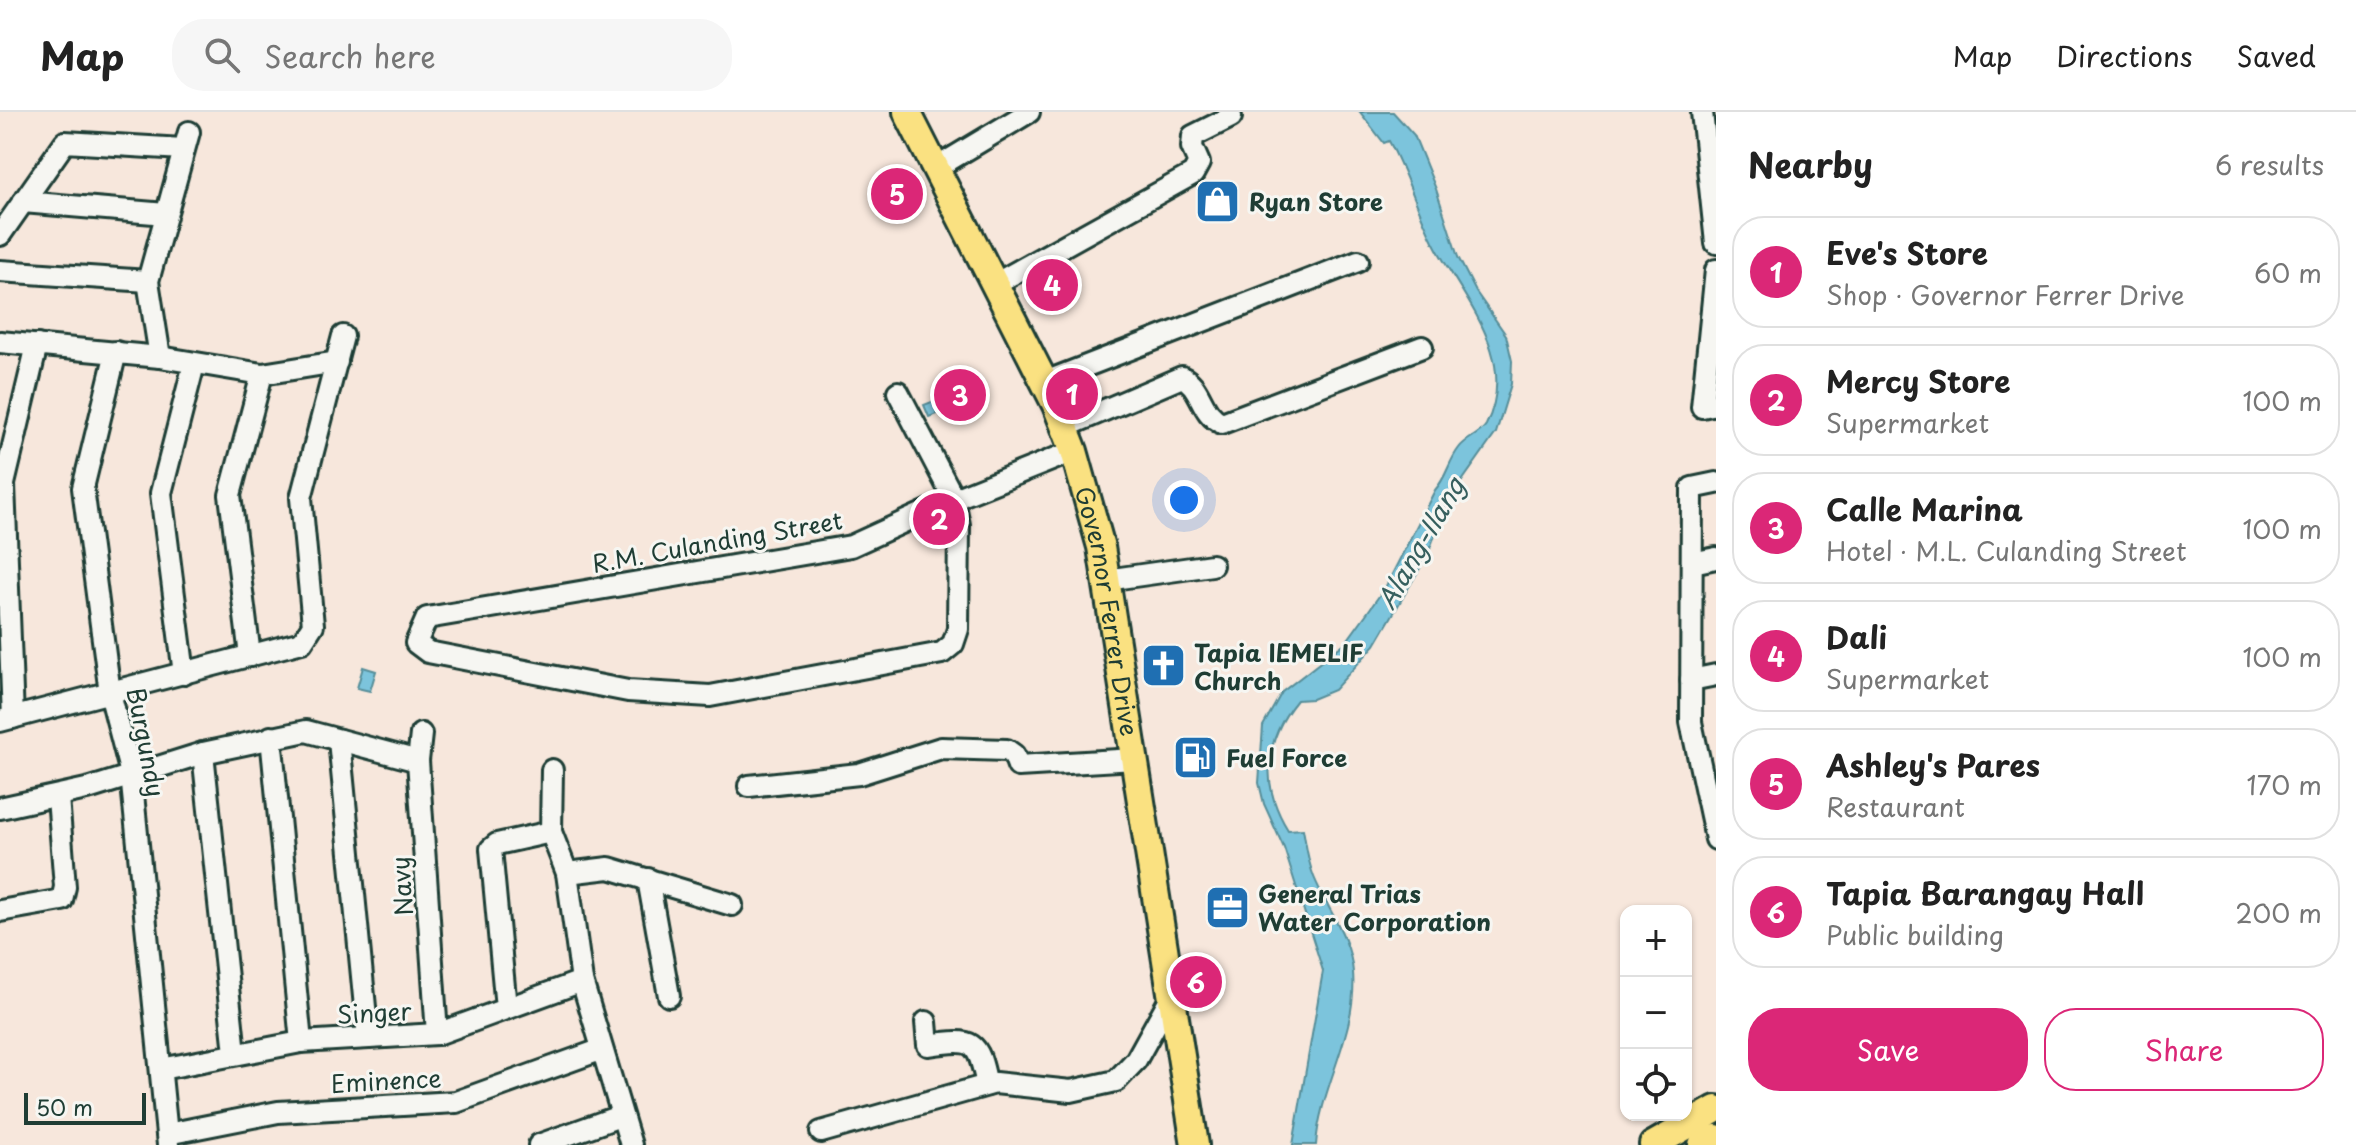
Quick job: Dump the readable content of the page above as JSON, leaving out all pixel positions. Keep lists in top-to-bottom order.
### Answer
{
  "streets": {
    "main road": ["Governor Ferrer Drive"],
    "street": [
      "R.M. Culanding Street",
      "Burgundy",
      "Navy",
      "Singer",
      "Eminence"
    ]
  },
  "crossings": [
    ["R.M. Culanding Street", "Governor Ferrer Drive"],
    ["Burgundy", "Singer"],
    ["Burgundy", "Eminence"],
    ["Navy", "Singer"]
  ],
  "water": ["Alang-Ilang"],
  "places": {
    "shop": ["Ryan Store"],
    "church": ["Tapia IEMELIF Church"],
    "fuel station": ["Fuel Force"],
    "office": ["General Trias Water Corporation"]
  },
  "scale_bar": "50 m",
  "page": {
    "header": "Map",
    "search": "Search here",
    "nav": ["Map", "Directions", "Saved"],
    "heading": ["Nearby", "6 results"],
    "pins": [
      "5",
      "4",
      "1",
      "3",
      "2",
      "6"
    ],
    "list": [
      {
        "mark": "1",
        "name": "Eve's Store",
        "note": "Shop · Governor Ferrer Drive",
        "value": "60 m"
      },
      {
        "mark": "2",
        "name": "Mercy Store",
        "note": "Supermarket",
        "value": "100 m"
      },
      {
        "mark": "3",
        "name": "Calle Marina",
        "note": "Hotel · M.L. Culanding Street",
        "value": "100 m"
      },
      {
        "mark": "4",
        "name": "Dali",
        "note": "Supermarket",
        "value": "100 m"
      },
      {
        "mark": "5",
        "name": "Ashley's Pares",
        "note": "Restaurant",
        "value": "170 m"
      },
      {
        "mark": "6",
        "name": "Tapia Barangay Hall",
        "note": "Public building",
        "value": "200 m"
      }
    ],
    "map_buttons": ["+", "−"],
    "buttons": ["Save", "Share"],
    "scale": "50 m"
  }
}
